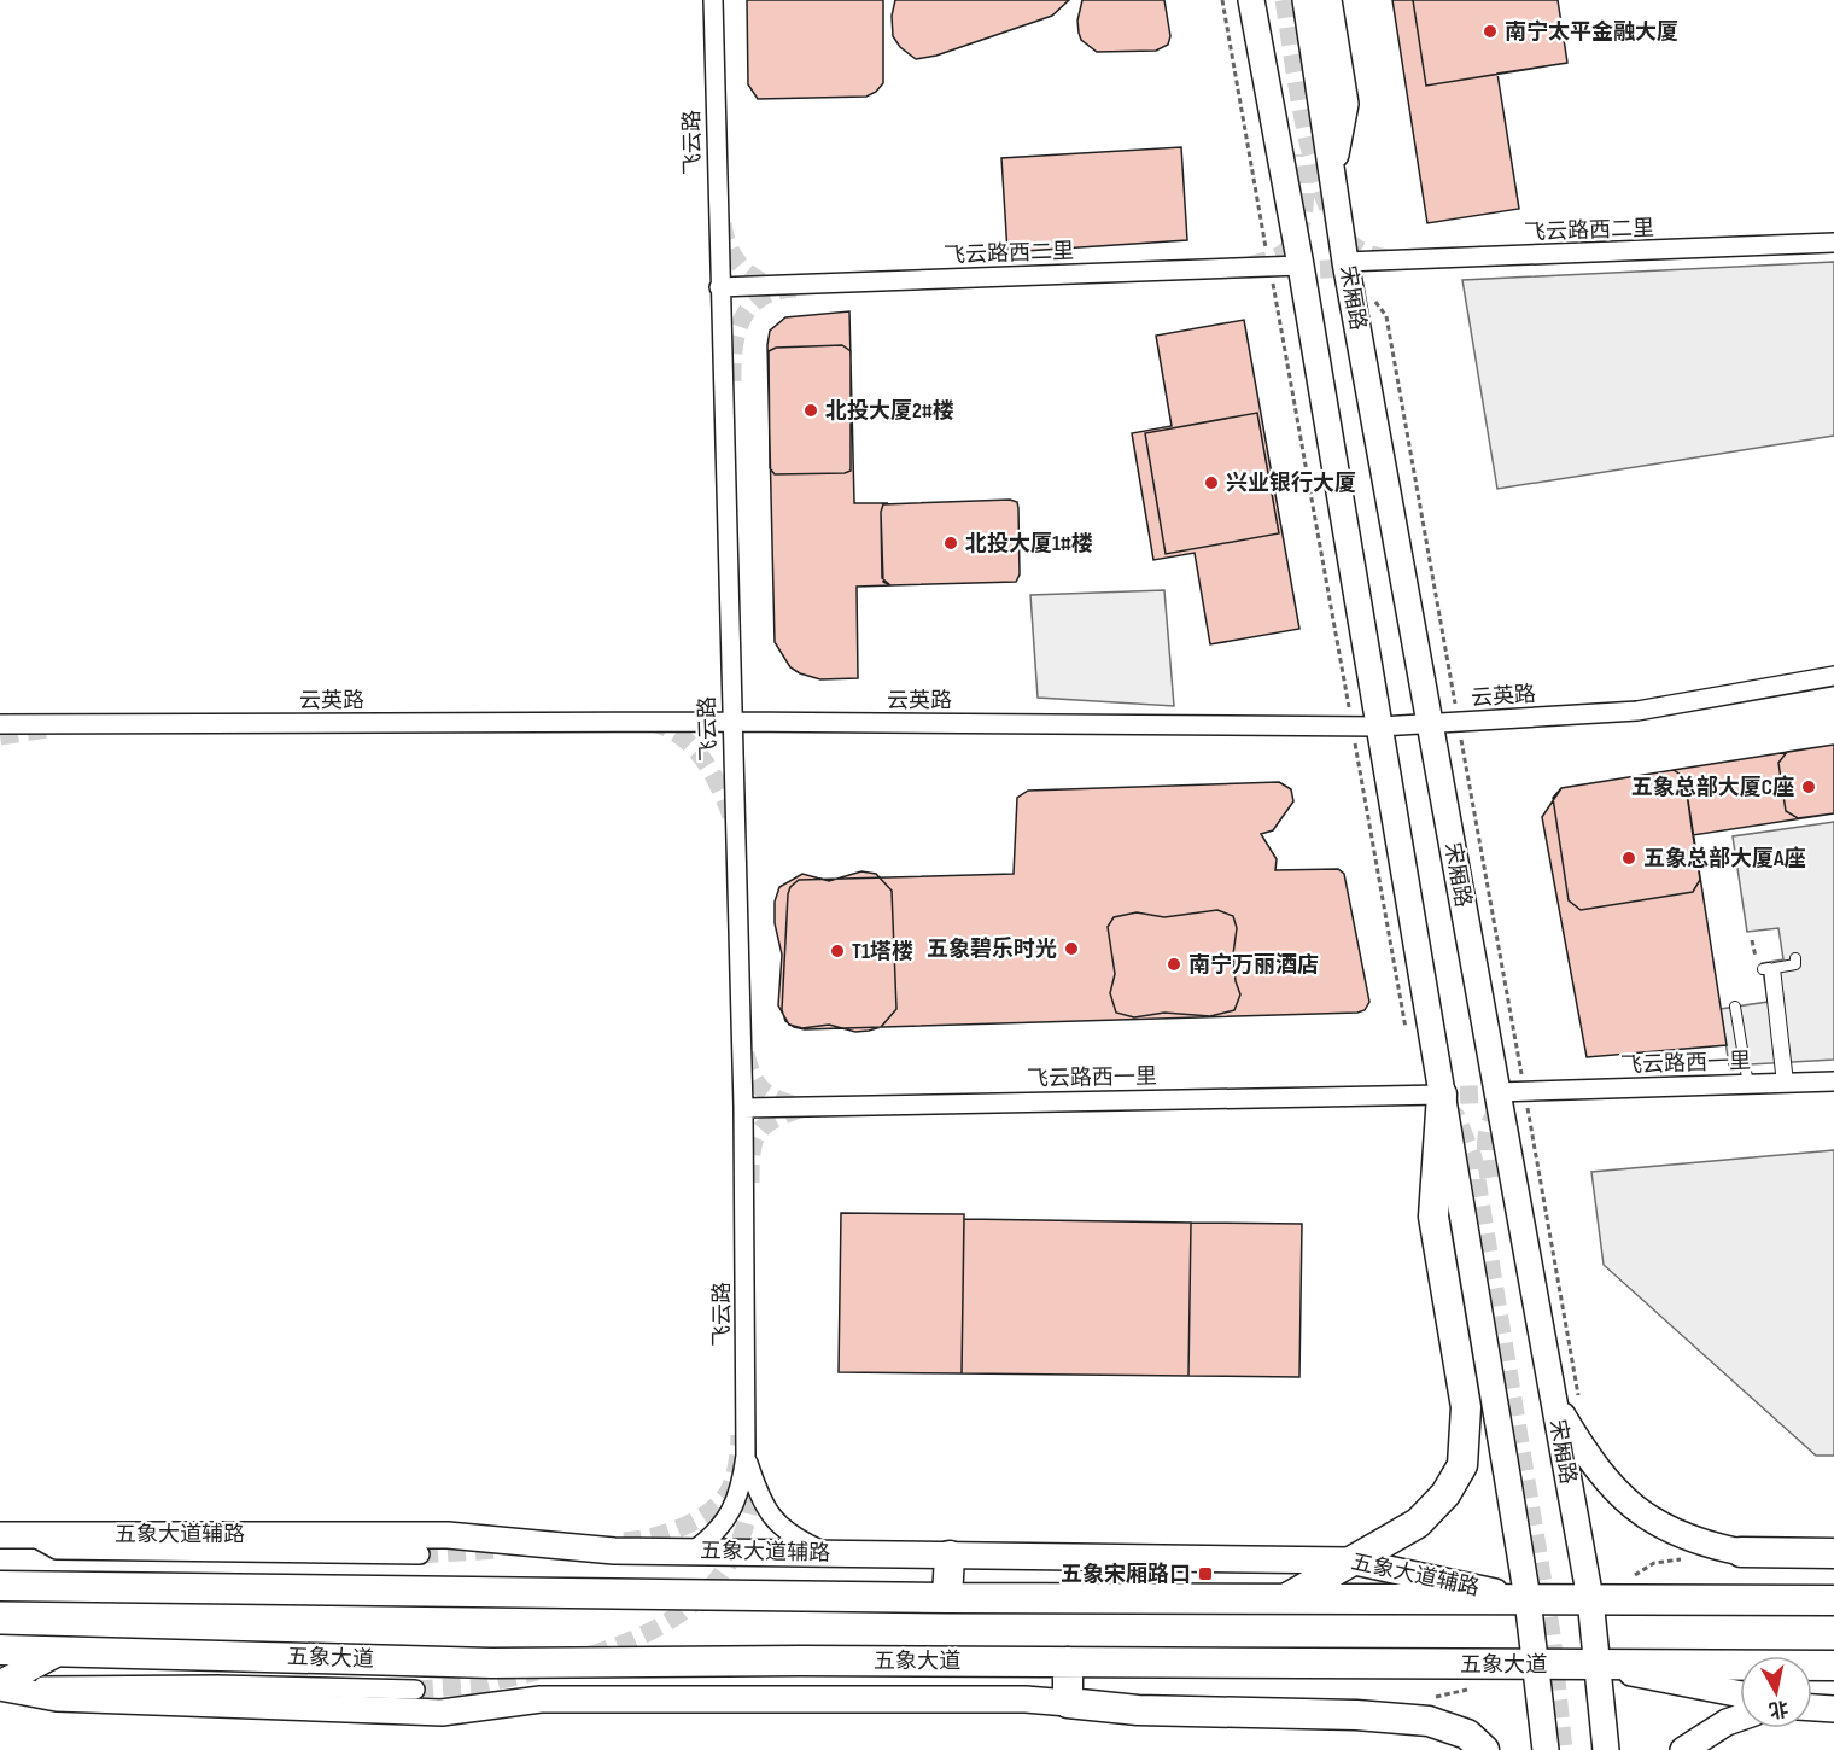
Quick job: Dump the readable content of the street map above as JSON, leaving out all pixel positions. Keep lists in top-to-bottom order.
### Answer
{
  "streets": {
    "main road": ["宋厢路", "五象大道辅路", "五象大道"],
    "street": [
      "飞云路",
      "飞云路西二里",
      "云英路",
      "飞云路西一里"
    ]
  },
  "crossings": [
    ["飞云路", "飞云路西二里"],
    ["飞云路", "云英路"],
    ["飞云路", "飞云路西一里"],
    ["飞云路", "五象大道辅路"],
    ["飞云路西二里", "宋厢路"],
    ["宋厢路", "云英路"],
    ["宋厢路", "飞云路西一里"],
    ["宋厢路", "五象大道"]
  ],
  "places": {
    "other": [
      "南宁太平金融大厦",
      "北投大厦2#楼",
      "兴业银行大厦",
      "北投大厦1#楼",
      "五象总部大厦C座",
      "五象总部大厦A座",
      "五象碧乐时光",
      "T1塔楼",
      "南宁万丽酒店"
    ],
    "transit": ["五象宋厢路口"]
  },
  "north": "bottom"
}
